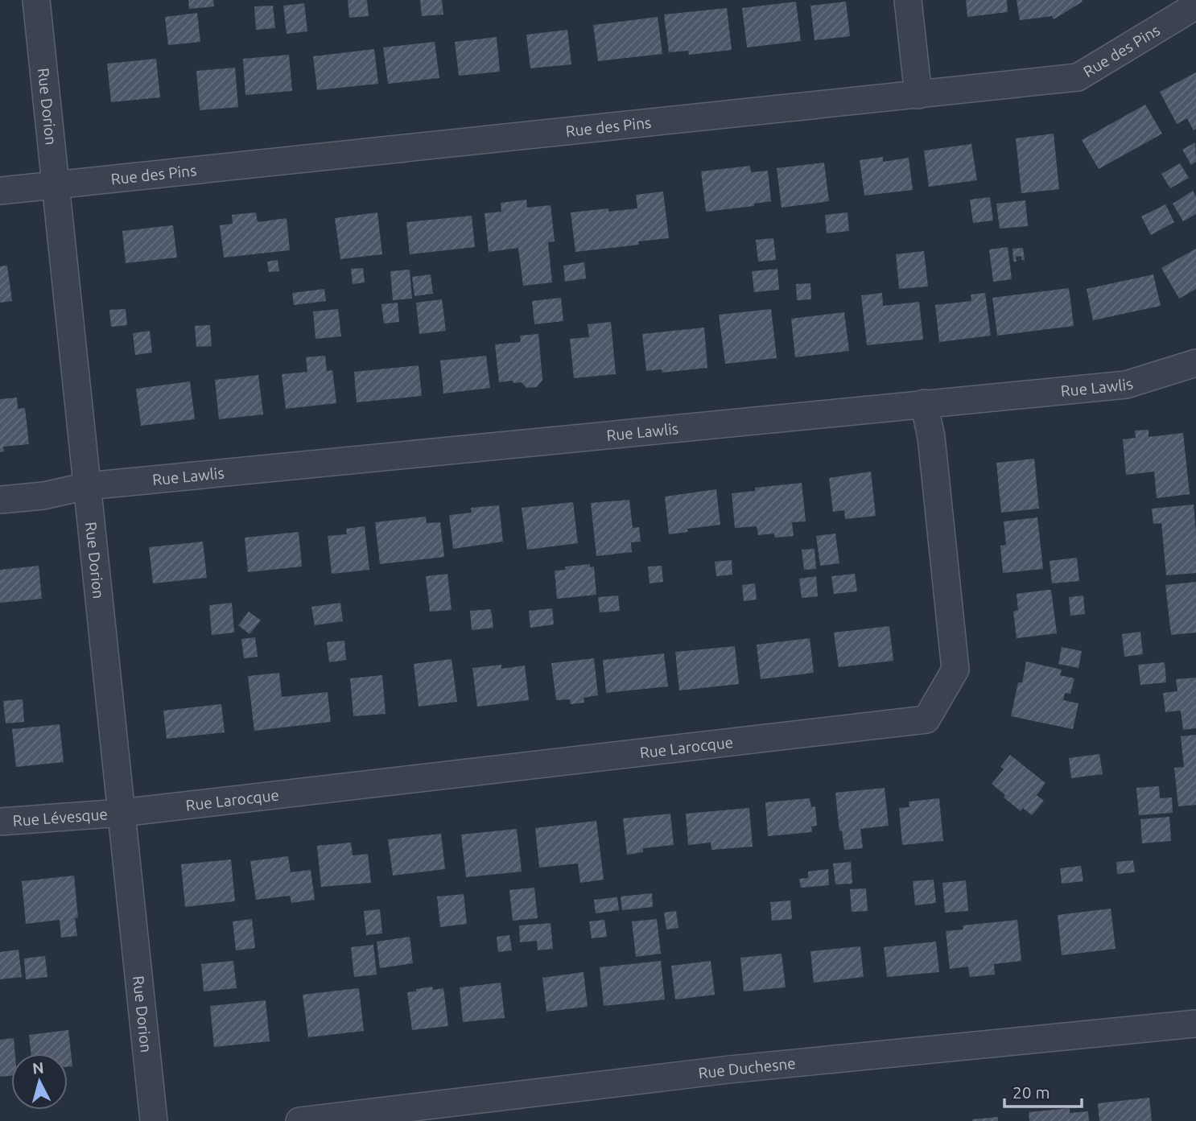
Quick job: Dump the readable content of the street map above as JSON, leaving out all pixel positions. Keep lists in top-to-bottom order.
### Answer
{
  "streets": {
    "street": [
      "Rue des Pins",
      "Rue Dorion",
      "Rue Lawlis",
      "Rue Larocque",
      "Rue Lévesque",
      "Rue Duchesne"
    ]
  },
  "crossings": [
    ["Rue des Pins", "Rue Dorion"],
    ["Rue Dorion", "Rue Lawlis"],
    ["Rue Dorion", "Rue Larocque"],
    ["Rue Dorion", "Rue Lévesque"],
    ["Rue Lawlis", "Rue Larocque"],
    ["Rue Larocque", "Rue Lévesque"]
  ],
  "scale_bar": "20 m",
  "north": "top"
}
